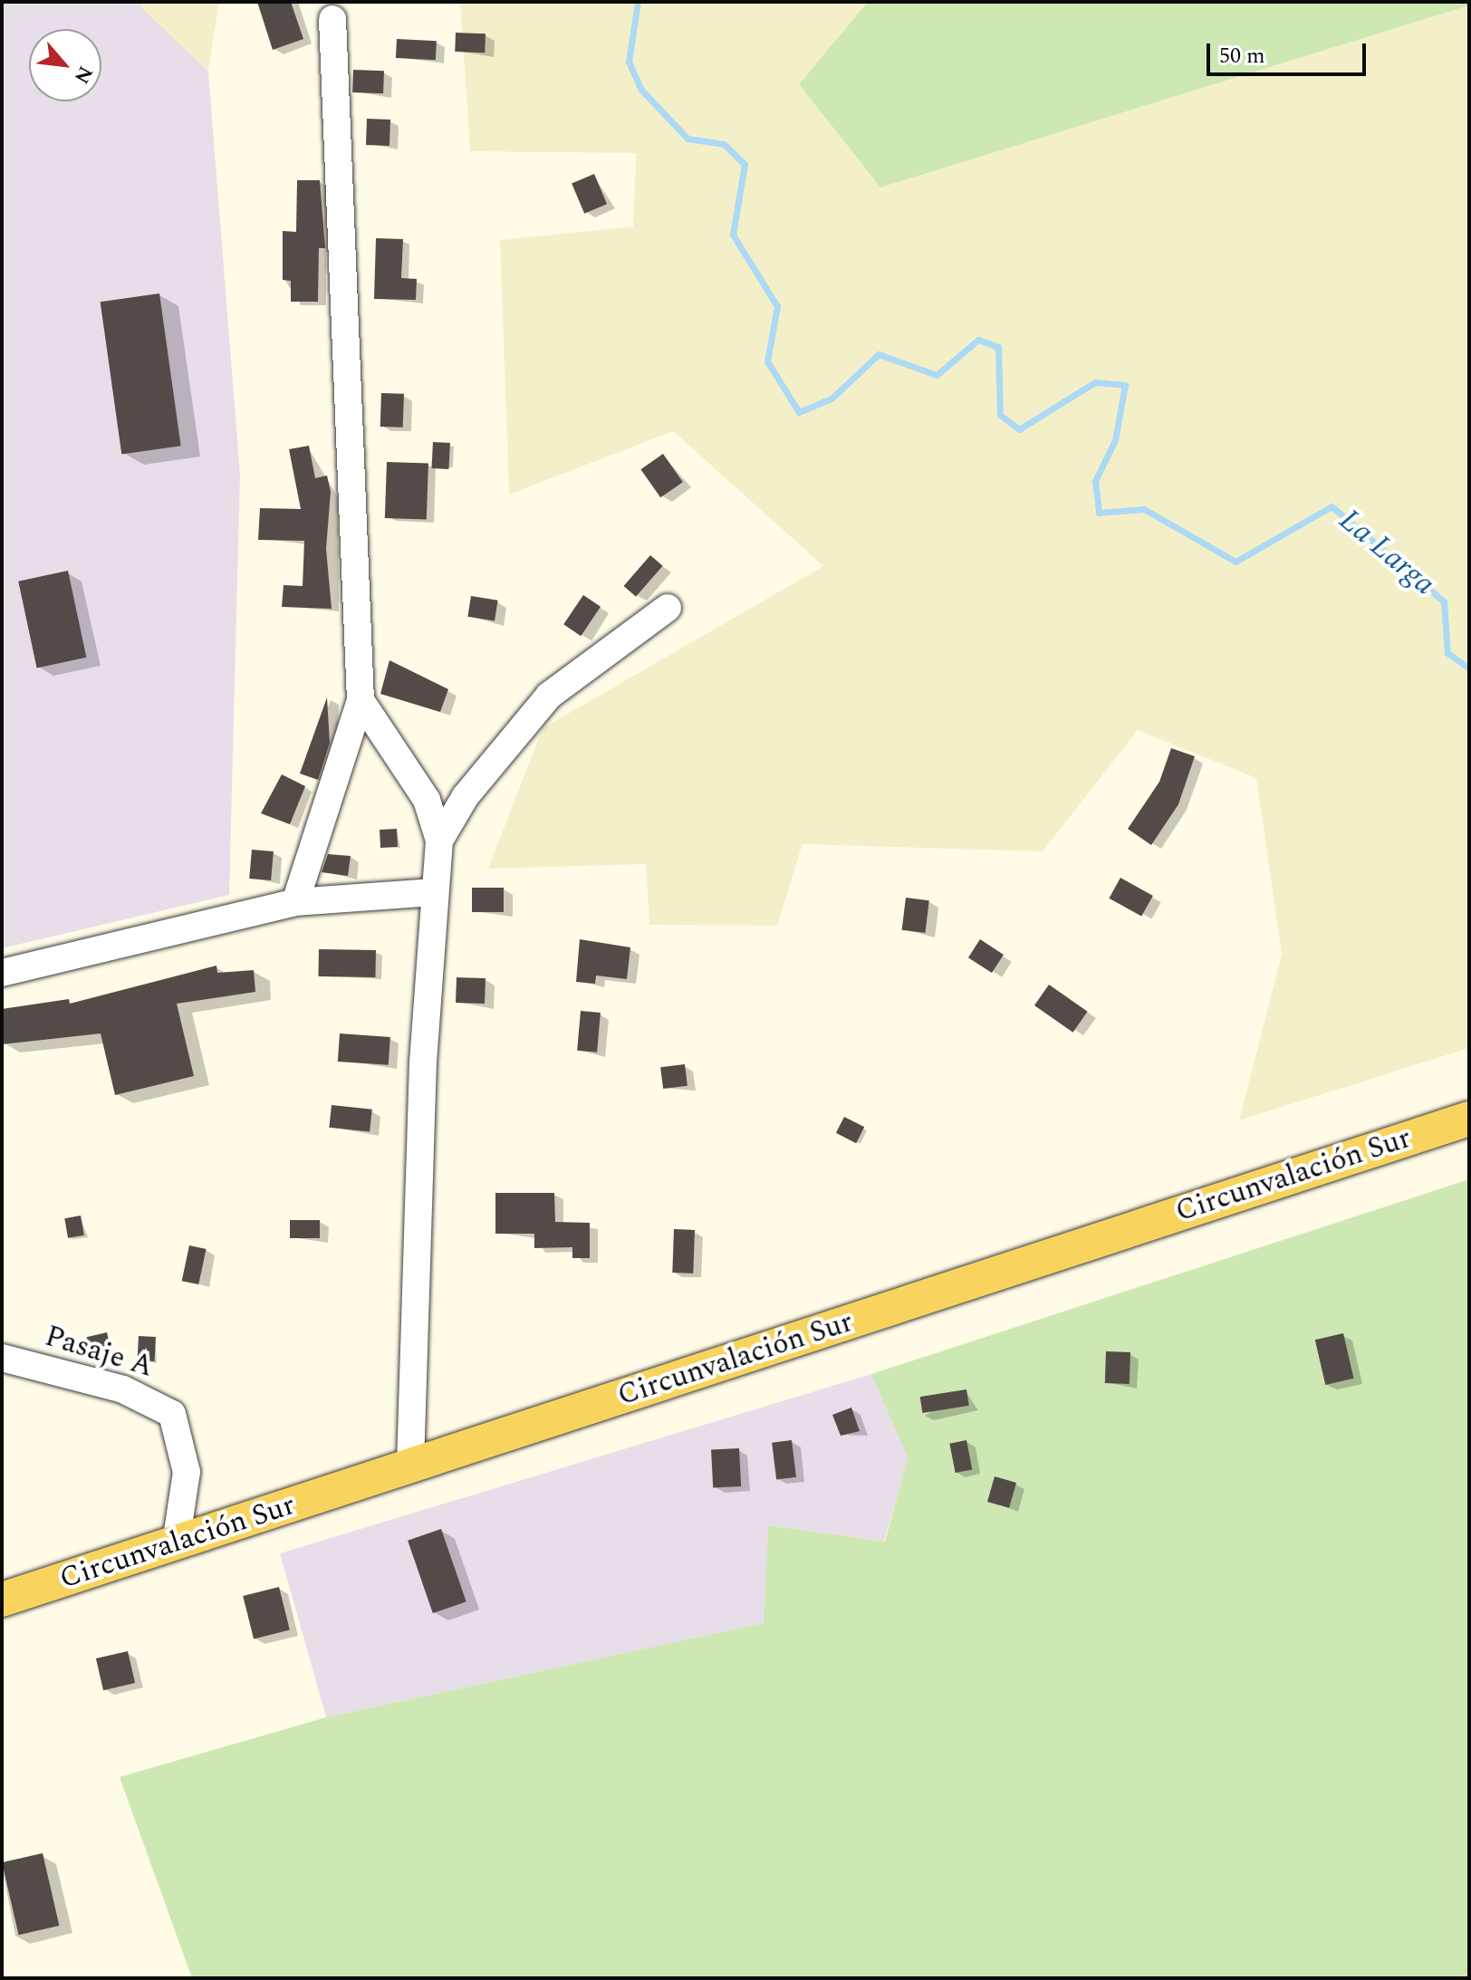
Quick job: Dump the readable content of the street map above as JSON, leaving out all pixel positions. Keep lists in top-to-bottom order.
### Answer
{
  "streets": {
    "main road": ["Circunvalación Sur"],
    "street": ["Pasaje A"]
  },
  "crossings": [
    ["Circunvalación Sur", "Pasaje A"]
  ],
  "water": ["La Larga"],
  "scale_bar": "50 m",
  "north": "bottom right"
}
